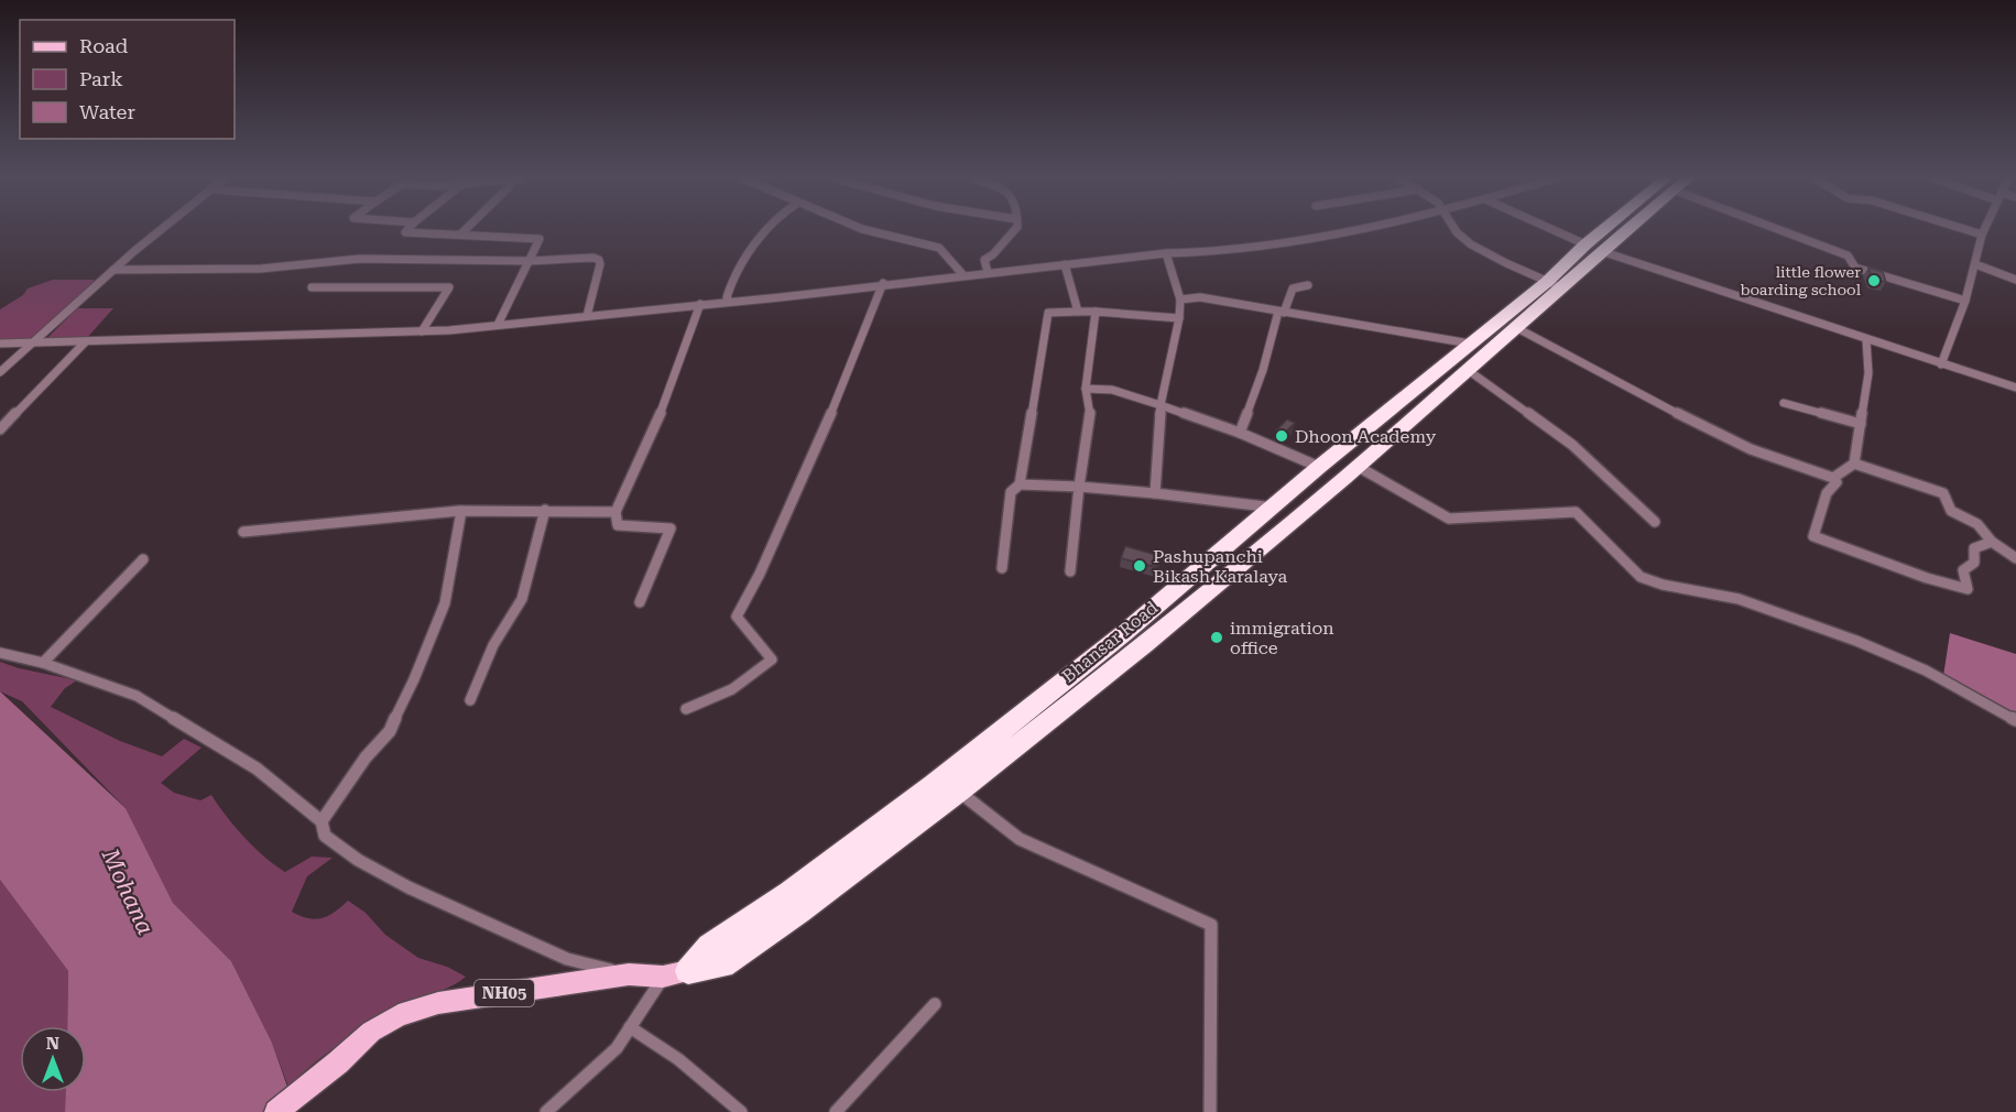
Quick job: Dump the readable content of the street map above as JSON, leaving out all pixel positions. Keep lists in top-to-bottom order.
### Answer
{
  "streets": {
    "highway": ["Bhansar Road", "NH05"]
  },
  "crossings": [
    ["Bhansar Road", "NH05"]
  ],
  "water": ["Mohana"],
  "places": [
    "little flower boarding school",
    "Dhoon Academy",
    "Pashupanchi Bikash Karalaya",
    "immigration office"
  ],
  "legend": ["Road", "Park", "Water"],
  "north": "top"
}
